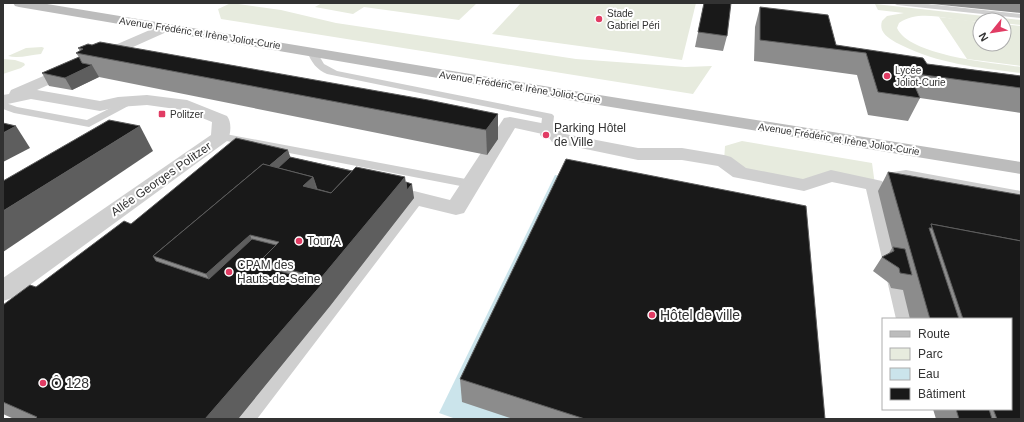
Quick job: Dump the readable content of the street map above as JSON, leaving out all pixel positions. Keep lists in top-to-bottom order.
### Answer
{
  "streets": {
    "main road": ["Avenue Frédéric et Irène Joliot-Curie"],
    "street": ["Allée Georges Politzer"]
  },
  "crossings": [
    ["Avenue Frédéric et Irène Joliot-Curie", "Allée Georges Politzer"]
  ],
  "places": {
    "other": [
      "Stade Gabriel Péri",
      "Lycée Joliot-Curie",
      "Parking Hôtel de Ville",
      "Tour A",
      "CPAM des Hauts-de-Seine",
      "Hôtel de ville",
      "Ô 128"
    ],
    "transit": ["Politzer"]
  },
  "legend": [
    "Route",
    "Parc",
    "Eau",
    "Bâtiment"
  ],
  "north": "bottom left"
}
